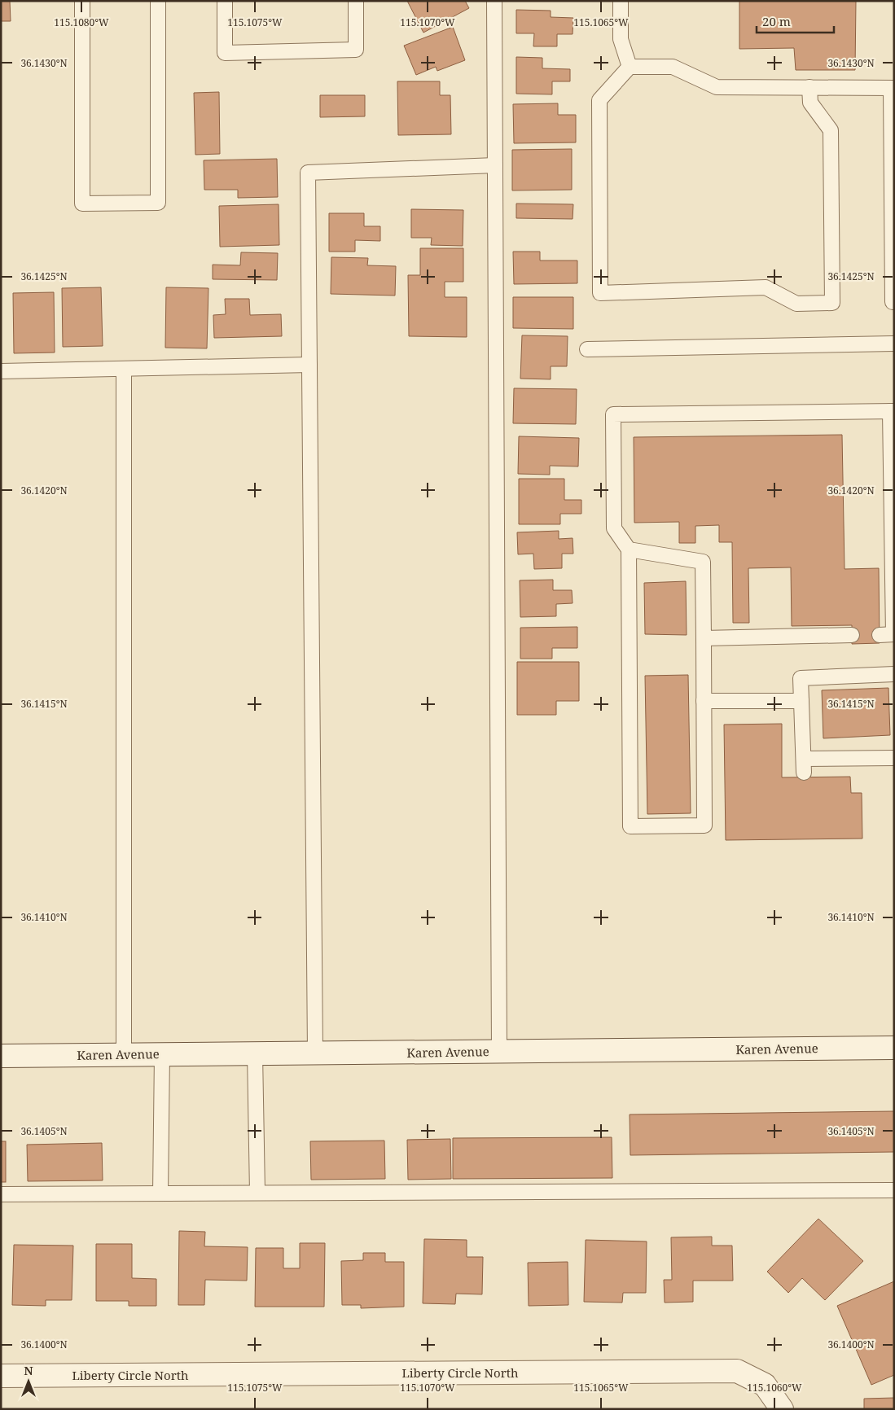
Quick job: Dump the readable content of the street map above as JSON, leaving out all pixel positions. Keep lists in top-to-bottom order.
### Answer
{
  "streets": {
    "street": ["Karen Avenue", "Liberty Circle North"]
  },
  "scale_bar": "20 m",
  "north": "top",
  "coordinates": [
    "115.1080°W",
    "115.1075°W",
    "115.1070°W",
    "115.1065°W",
    "36.1430°N",
    "36.1425°N",
    "36.1420°N",
    "36.1415°N",
    "36.1410°N",
    "36.1405°N",
    "36.1400°N",
    "115.1060°W"
  ]
}
